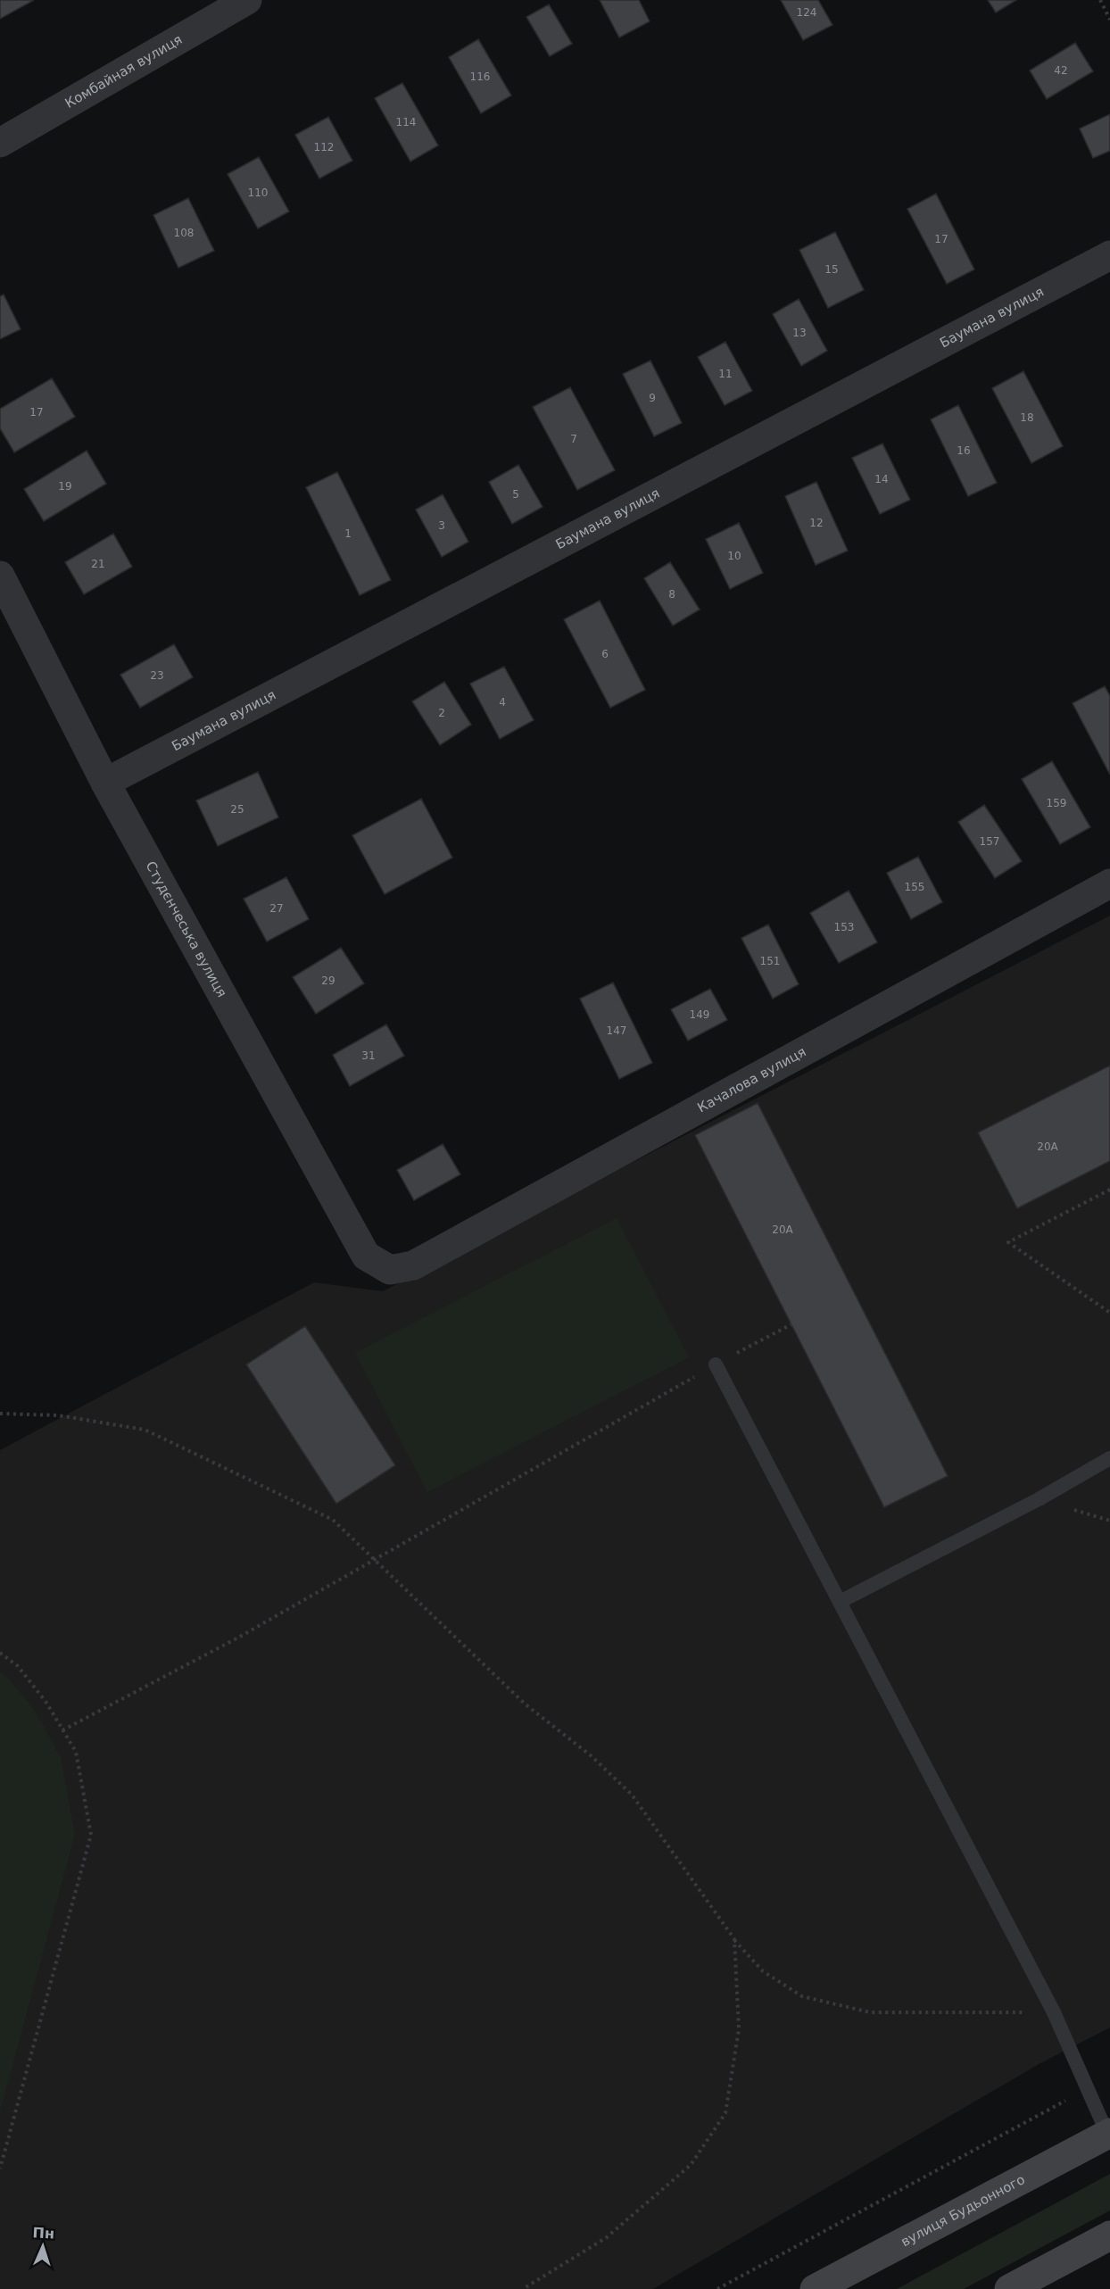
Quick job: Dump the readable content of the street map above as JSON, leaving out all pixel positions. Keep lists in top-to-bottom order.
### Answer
{
  "streets": {
    "main road": ["вулиця Будьонного"],
    "street": [
      "Комбайная вулиця",
      "Баумана вулиця",
      "Студєнчеська вулиця",
      "Качалова вулиця"
    ]
  },
  "crossings": [
    ["Баумана вулиця", "Студєнчеська вулиця"],
    ["Студєнчеська вулиця", "Качалова вулиця"]
  ],
  "house_numbers": [
    "124",
    "42",
    "116",
    "114",
    "112",
    "110",
    "108",
    "17",
    "15",
    "13",
    "11",
    "9",
    "17",
    "18",
    "7",
    "16",
    "14",
    "19",
    "5",
    "12",
    "3",
    "1",
    "10",
    "21",
    "8",
    "6",
    "23",
    "4",
    "2",
    "159",
    "25",
    "157",
    "155",
    "27",
    "153",
    "151",
    "29",
    "149",
    "147",
    "31",
    "20А",
    "20А"
  ],
  "north": "top"
}
